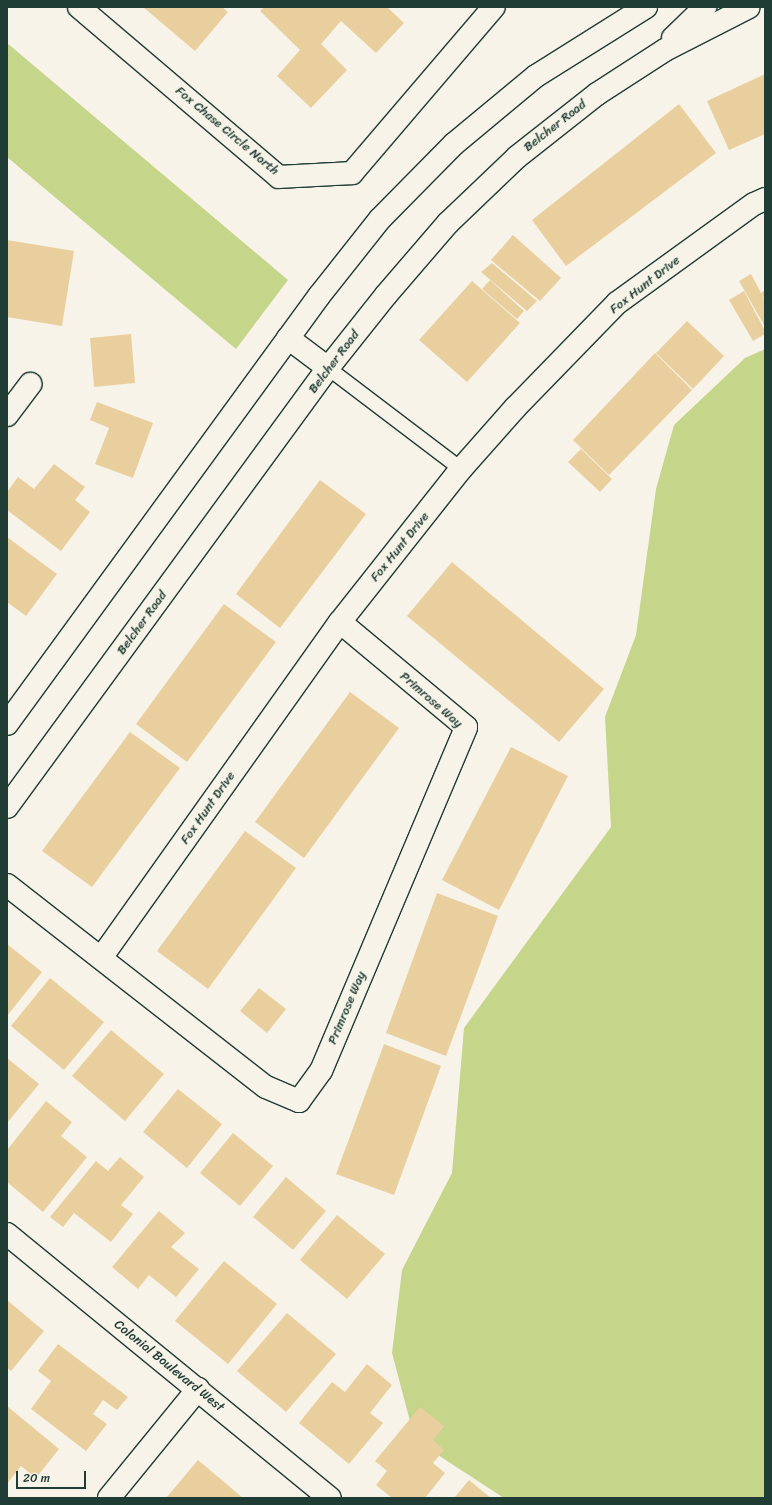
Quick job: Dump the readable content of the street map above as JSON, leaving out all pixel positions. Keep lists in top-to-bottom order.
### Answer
{
  "streets": {
    "street": [
      "Belcher Road",
      "Fox Chase Circle North",
      "Fox Hunt Drive",
      "Primrose Way",
      "Colonial Boulevard West"
    ]
  },
  "crossings": [
    ["Fox Hunt Drive", "Primrose Way"]
  ],
  "scale_bar": "20 m"
}
